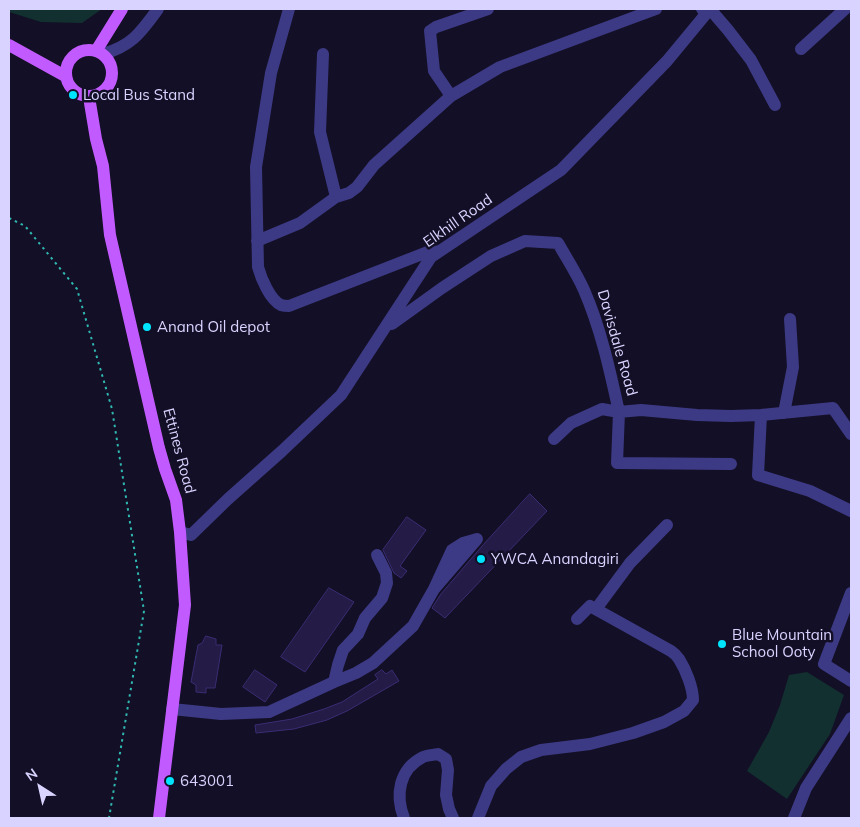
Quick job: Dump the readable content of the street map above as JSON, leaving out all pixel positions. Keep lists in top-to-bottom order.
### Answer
{
  "streets": {
    "main road": ["Ettines Road"],
    "street": ["Elkhill Road", "Davisdale Road"]
  },
  "crossings": [
    ["Elkhill Road", "Davisdale Road"],
    ["Elkhill Road", "Ettines Road"]
  ],
  "places": [
    "Local Bus Stand",
    "Anand Oil depot",
    "YWCA Anandagiri",
    "Blue Mountain School Ooty",
    "643001"
  ],
  "north": "top left"
}
